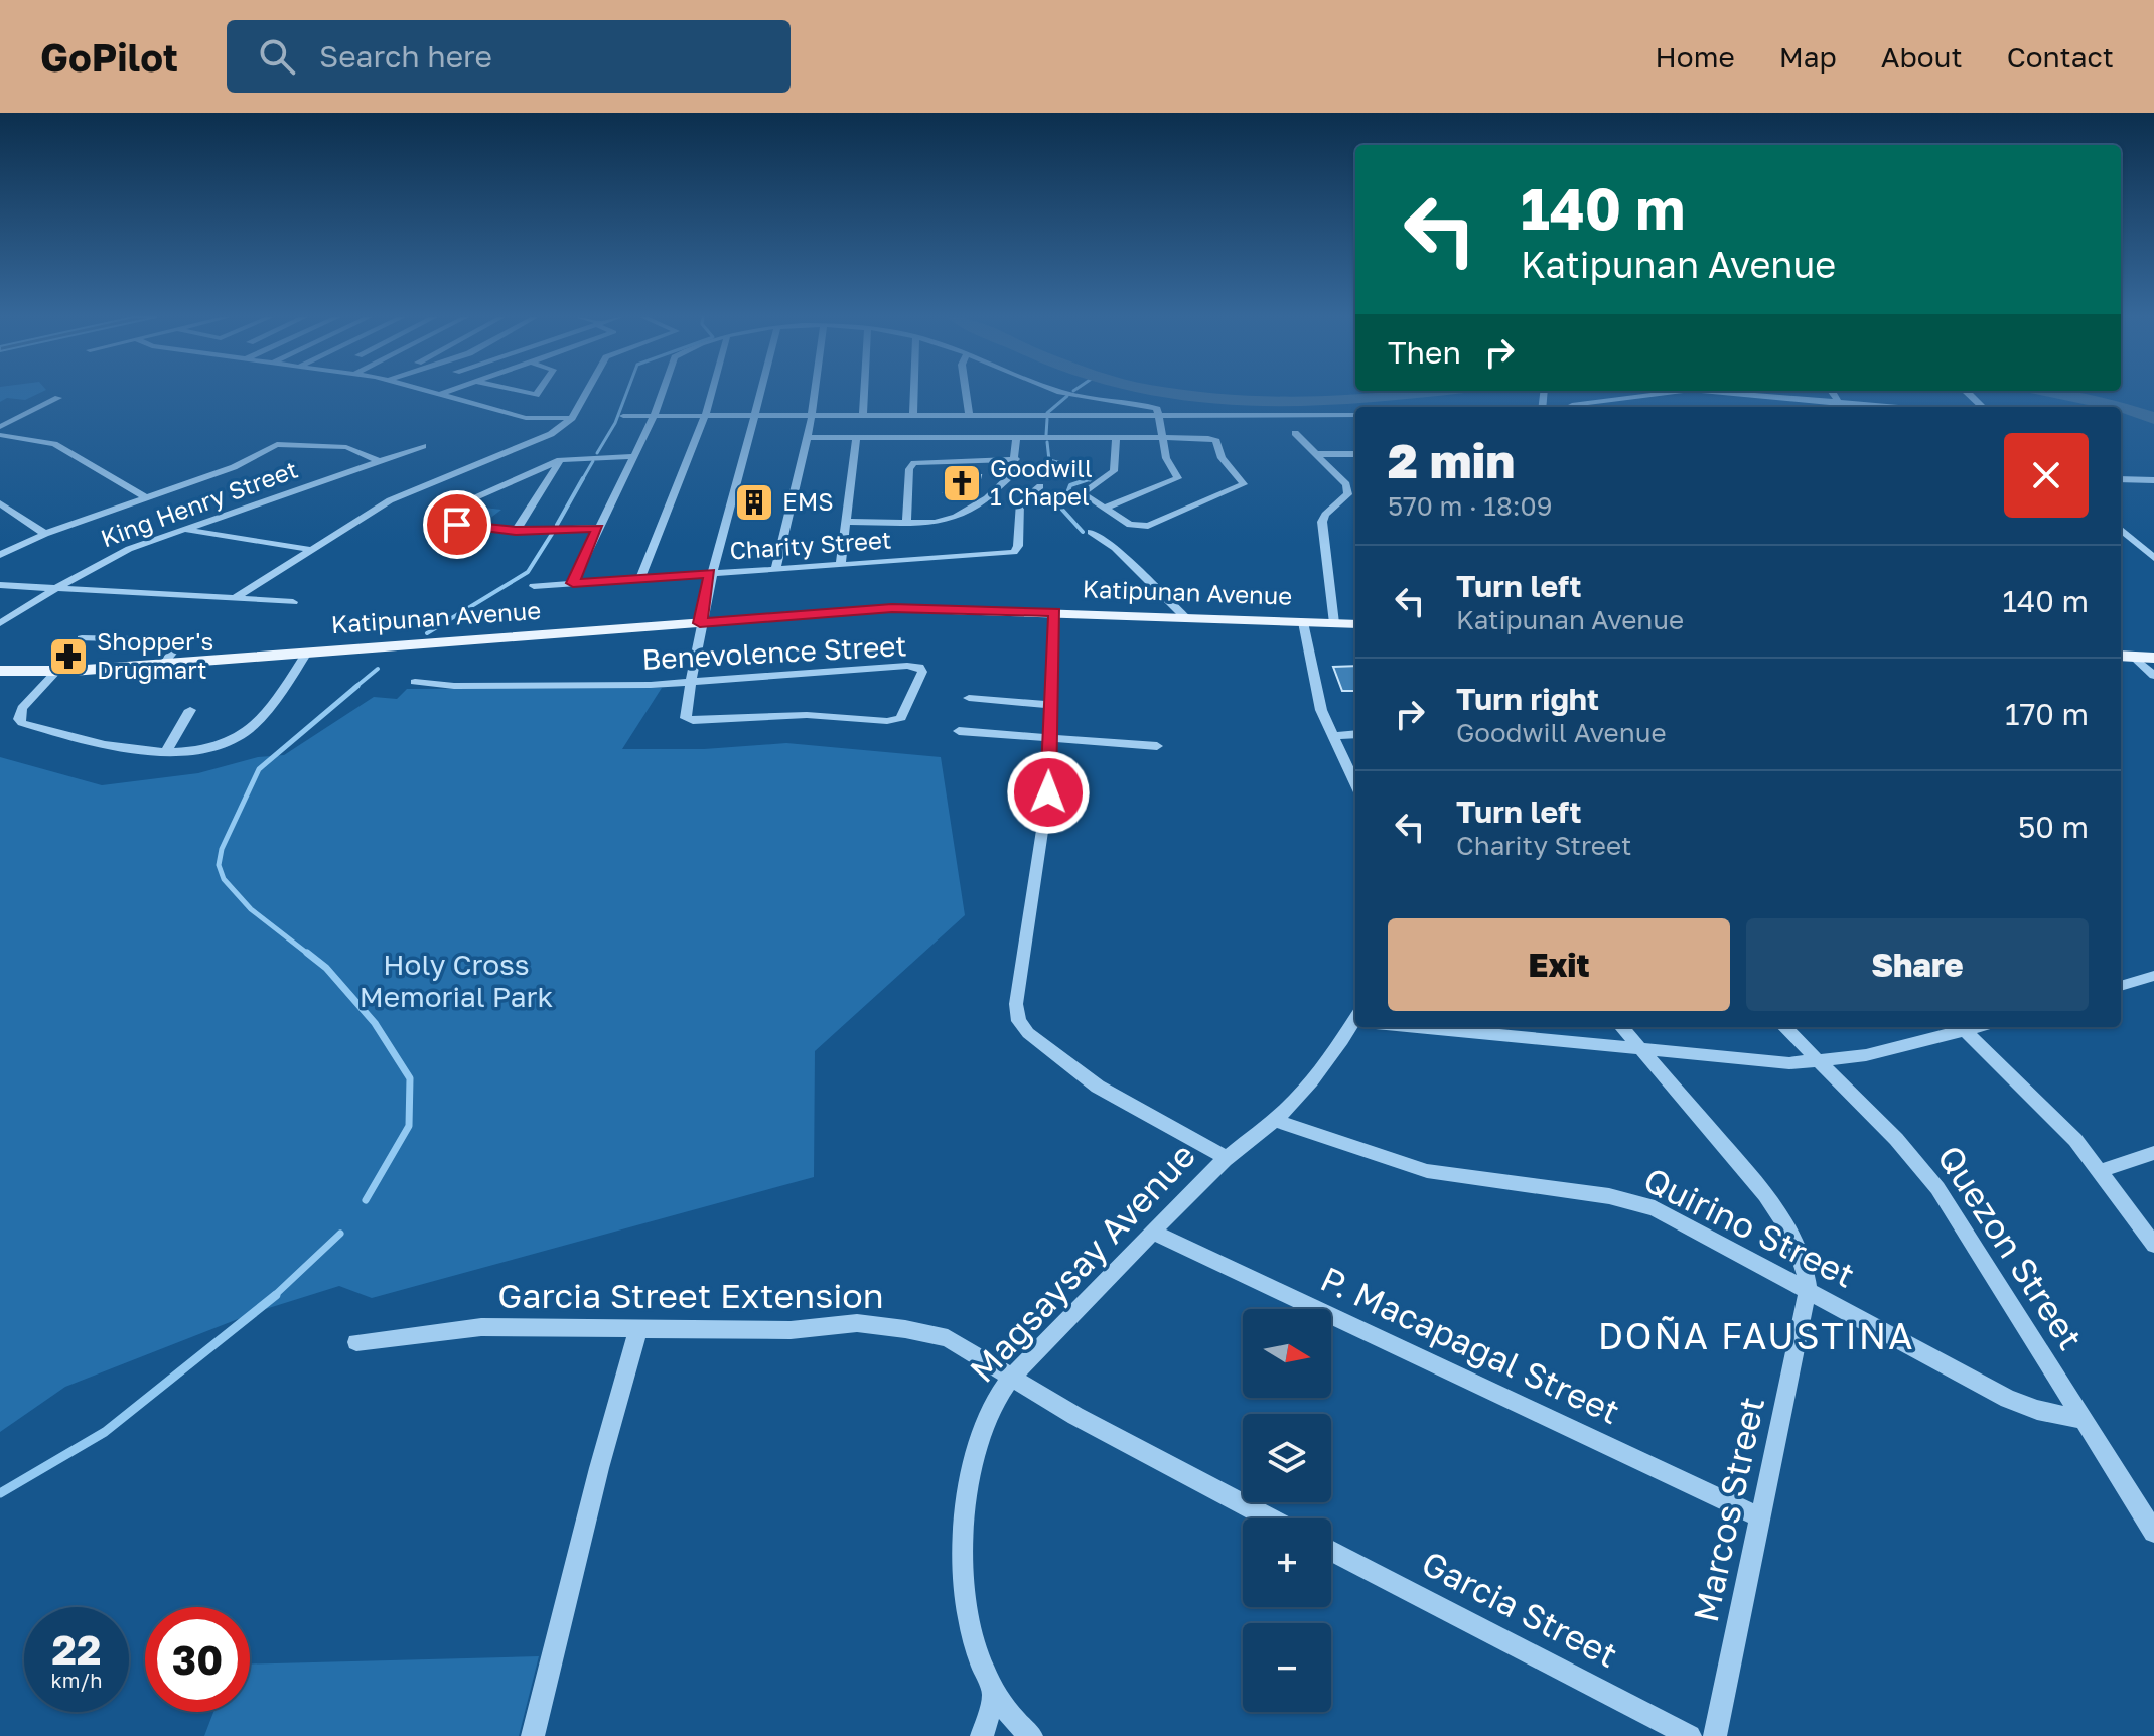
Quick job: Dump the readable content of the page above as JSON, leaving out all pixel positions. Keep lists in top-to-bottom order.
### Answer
{
  "streets": {
    "main road": ["Katipunan Avenue"],
    "street": [
      "King Henry Street",
      "Charity Street",
      "Benevolence Street",
      "Quirino Street",
      "Quezon Street",
      "Magsaysay Avenue",
      "Garcia Street Extension",
      "P. Macapagal Street",
      "Marcos Street",
      "Garcia Street"
    ]
  },
  "crossings": [
    ["Quirino Street", "Quezon Street"],
    ["Quirino Street", "Magsaysay Avenue"],
    ["Quirino Street", "Marcos Street"],
    ["Magsaysay Avenue", "Garcia Street Extension"],
    ["Magsaysay Avenue", "P. Macapagal Street"],
    ["P. Macapagal Street", "Marcos Street"]
  ],
  "districts": ["DOÑA FAUSTINA"],
  "parks": ["Holy Cross Memorial Park"],
  "places": {
    "church": ["Goodwill 1 Chapel"],
    "building": ["EMS"],
    "pharmacy": ["Shopper's Drugmart"]
  },
  "north": "right",
  "page": {
    "header": "GoPilot",
    "search": "Search here",
    "nav": [
      "Home",
      "Map",
      "About",
      "Contact"
    ],
    "turn": ["140 m", "Katipunan Avenue"],
    "then": "Then",
    "heading": ["2 min", "570 m · 18:09"],
    "list": [
      {
        "name": "Turn left",
        "note": "Katipunan Avenue",
        "value": "140 m"
      },
      {
        "name": "Turn right",
        "note": "Goodwill Avenue",
        "value": "170 m"
      },
      {
        "name": "Turn left",
        "note": "Charity Street",
        "value": "50 m"
      }
    ],
    "buttons": ["Exit", "Share"],
    "map_buttons": ["+", "−"],
    "speed": "22 km/h",
    "limit": "30"
  }
}
